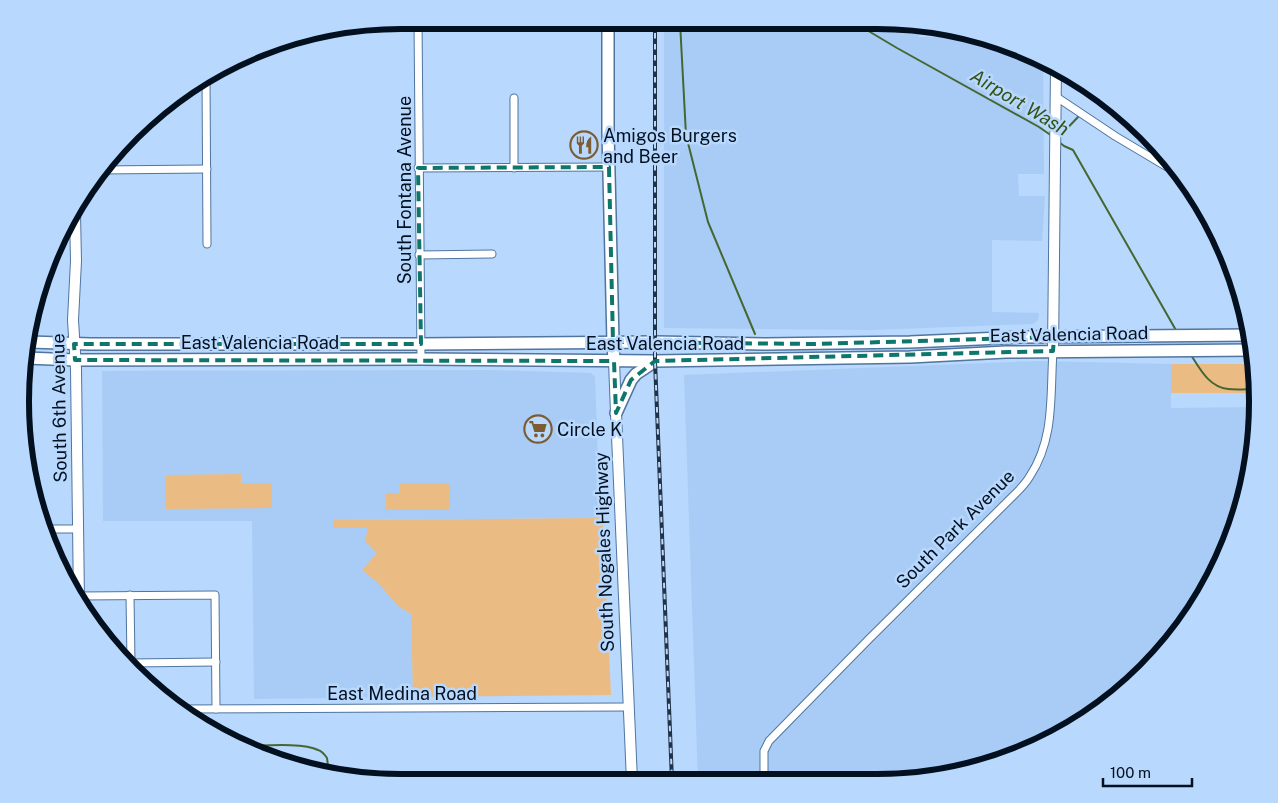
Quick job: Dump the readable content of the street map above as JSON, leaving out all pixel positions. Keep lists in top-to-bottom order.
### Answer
{
  "streets": {
    "main road": [
      "East Valencia Road",
      "South 6th Avenue",
      "South Park Avenue",
      "South Nogales Highway"
    ],
    "street": ["South Fontana Avenue", "East Medina Road"]
  },
  "crossings": [
    ["South Fontana Avenue", "East Valencia Road"],
    ["East Valencia Road", "South 6th Avenue"],
    ["East Valencia Road", "South Park Avenue"],
    ["East Valencia Road", "South Nogales Highway"],
    ["South Nogales Highway", "East Medina Road"]
  ],
  "water": ["Airport Wash"],
  "places": {
    "restaurant": ["Amigos Burgers and Beer"],
    "supermarket": ["Circle K"]
  },
  "scale_bar": "100 m"
}
